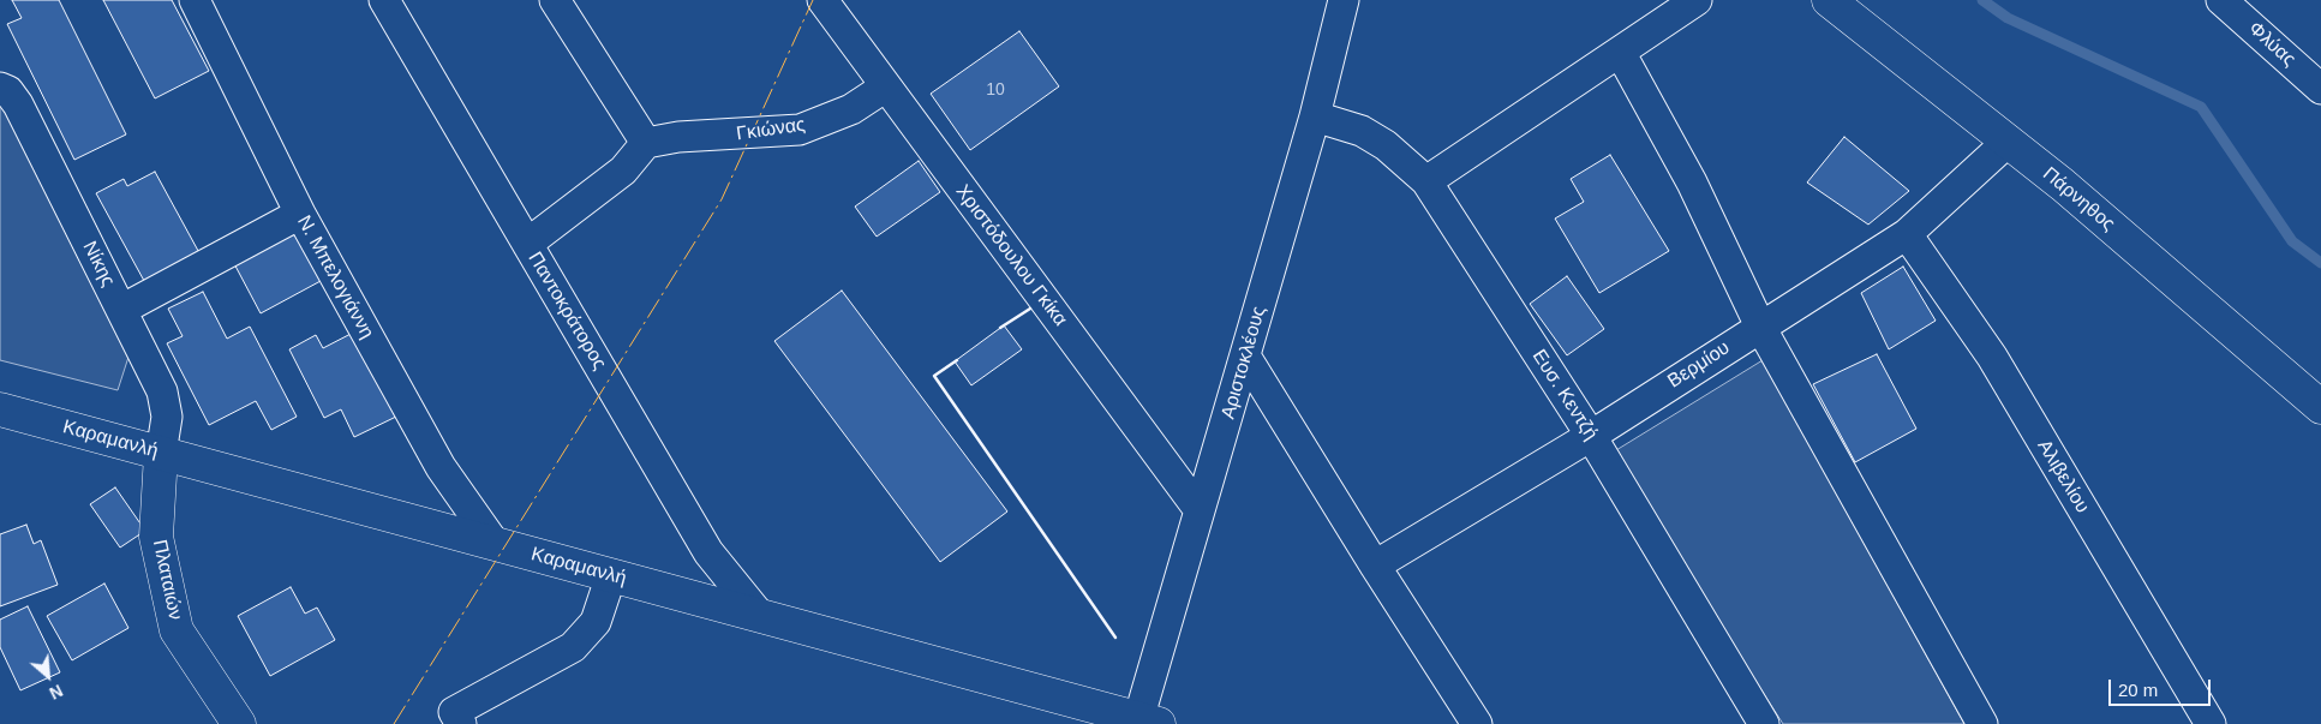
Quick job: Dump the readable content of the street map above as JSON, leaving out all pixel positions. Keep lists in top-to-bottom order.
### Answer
{
  "streets": {
    "main road": ["Πάρνηθος", "Καραμανλή", "Πλαταιών"],
    "street": [
      "Φλύας",
      "Γκιώνας",
      "Χριστόδουλου Γκίκα",
      "Νίκης",
      "Ν. Μπελογιάννη",
      "Παντοκράτορος",
      "Αριστοκλέους",
      "Βερμίου",
      "Ευσ. Κεντζή",
      "Αλιβελίου"
    ]
  },
  "crossings": [
    ["Γκιώνας", "Χριστόδουλου Γκίκα"],
    ["Πάρνηθος", "Βερμίου"],
    ["Χριστόδουλου Γκίκα", "Αριστοκλέους"],
    ["Νίκης", "Καραμανλή"],
    ["Νίκης", "Πλαταιών"],
    ["Ν. Μπελογιάννη", "Καραμανλή"],
    ["Παντοκράτορος", "Καραμανλή"],
    ["Αριστοκλέους", "Ευσ. Κεντζή"],
    ["Αριστοκλέους", "Καραμανλή"],
    ["Βερμίου", "Ευσ. Κεντζή"],
    ["Βερμίου", "Αλιβελίου"],
    ["Καραμανλή", "Πλαταιών"]
  ],
  "house_numbers": ["10"],
  "scale_bar": "20 m",
  "north": "bottom right"
}
